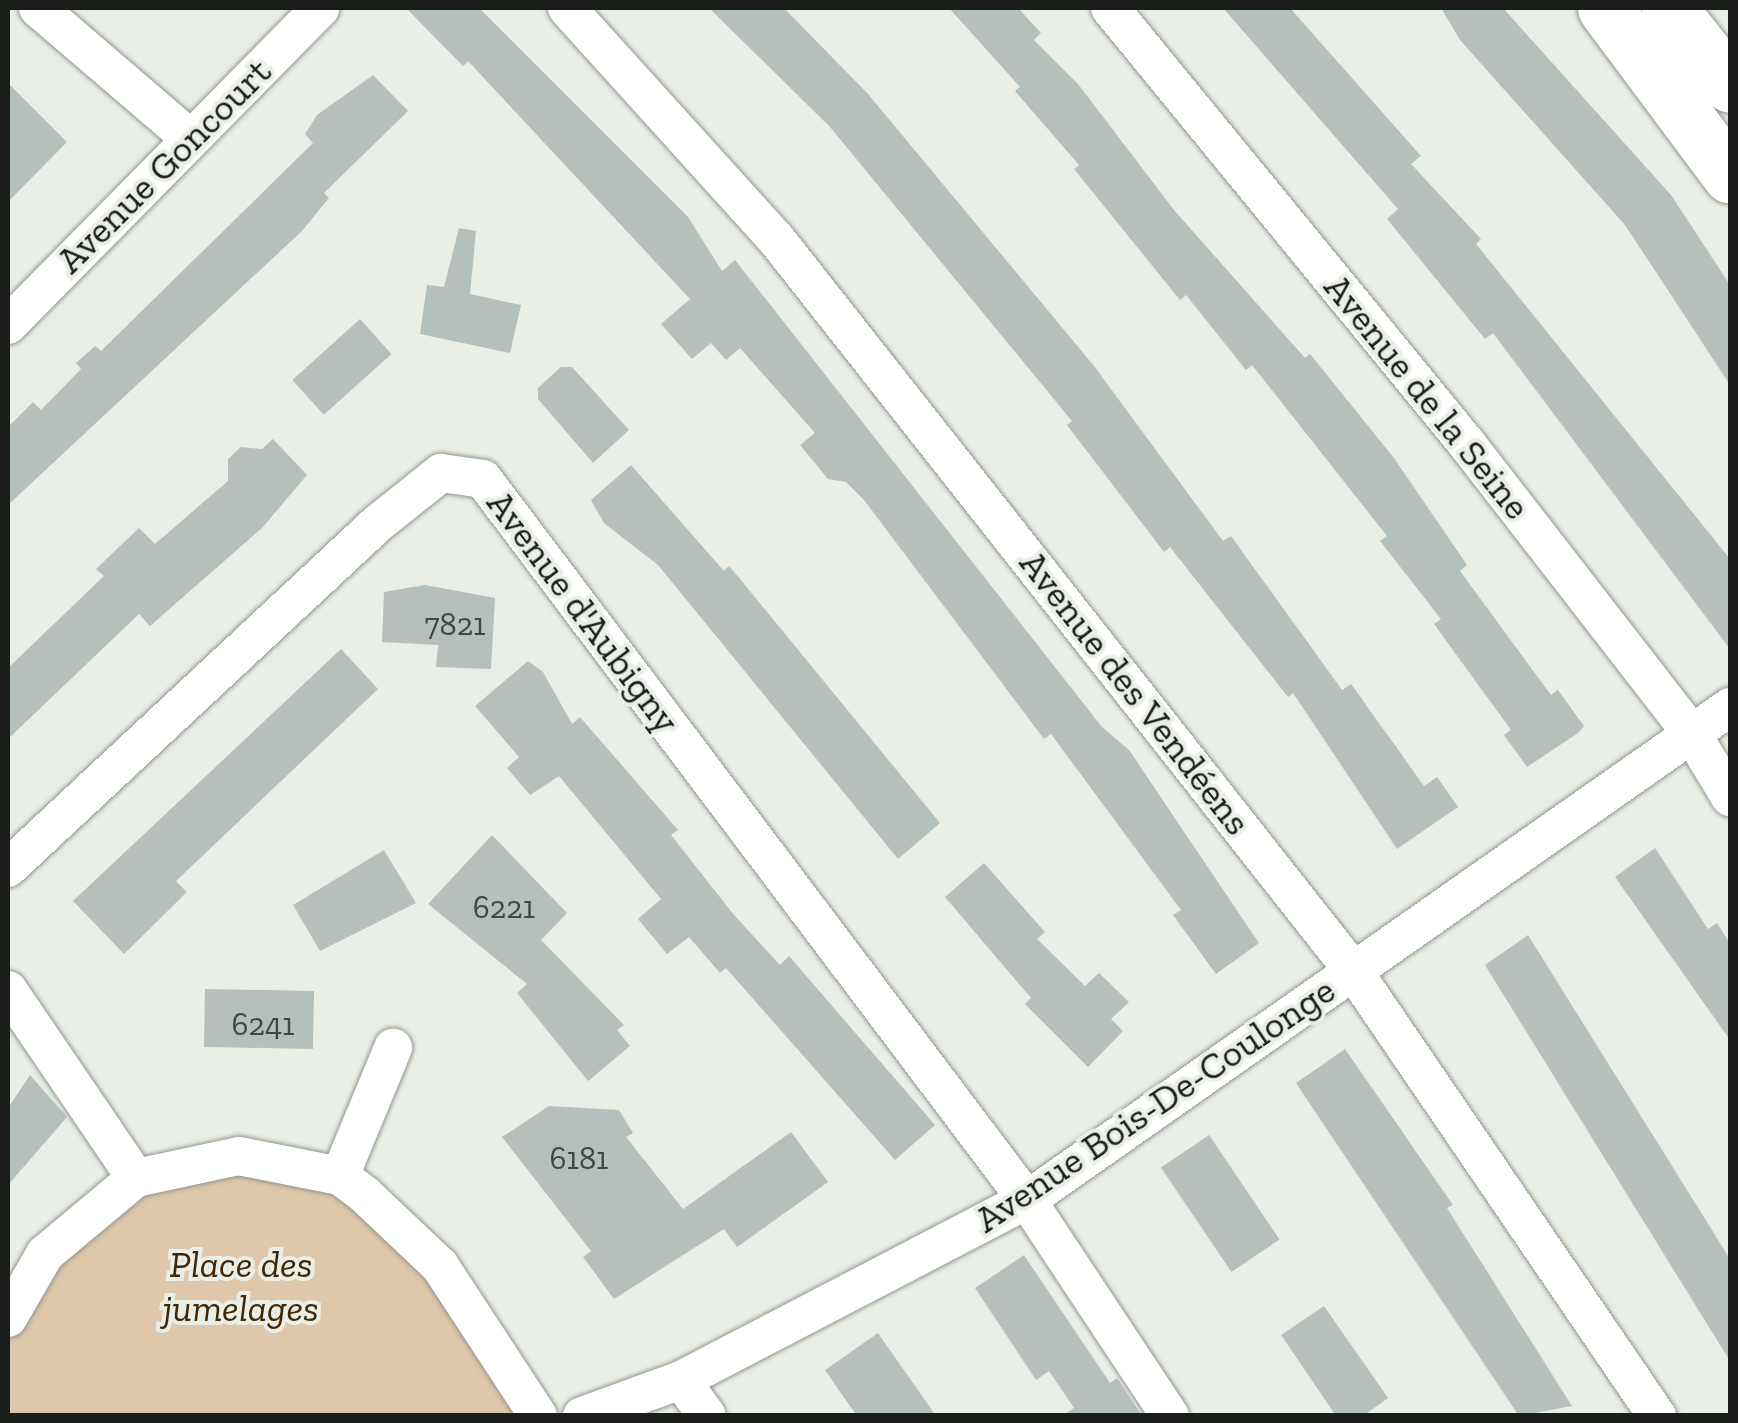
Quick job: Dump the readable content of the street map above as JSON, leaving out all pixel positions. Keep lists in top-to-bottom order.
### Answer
{
  "streets": {
    "street": [
      "Avenue Goncourt",
      "Avenue de la Seine",
      "Avenue d'Aubigny",
      "Avenue des Vendéens",
      "Avenue Bois-De-Coulonge"
    ]
  },
  "crossings": [
    ["Avenue de la Seine", "Avenue Bois-De-Coulonge"],
    ["Avenue d'Aubigny", "Avenue Bois-De-Coulonge"],
    ["Avenue des Vendéens", "Avenue Bois-De-Coulonge"]
  ],
  "parks": ["Place des jumelages"],
  "house_numbers": [
    "7821",
    "6221",
    "6241",
    "6181"
  ]
}
